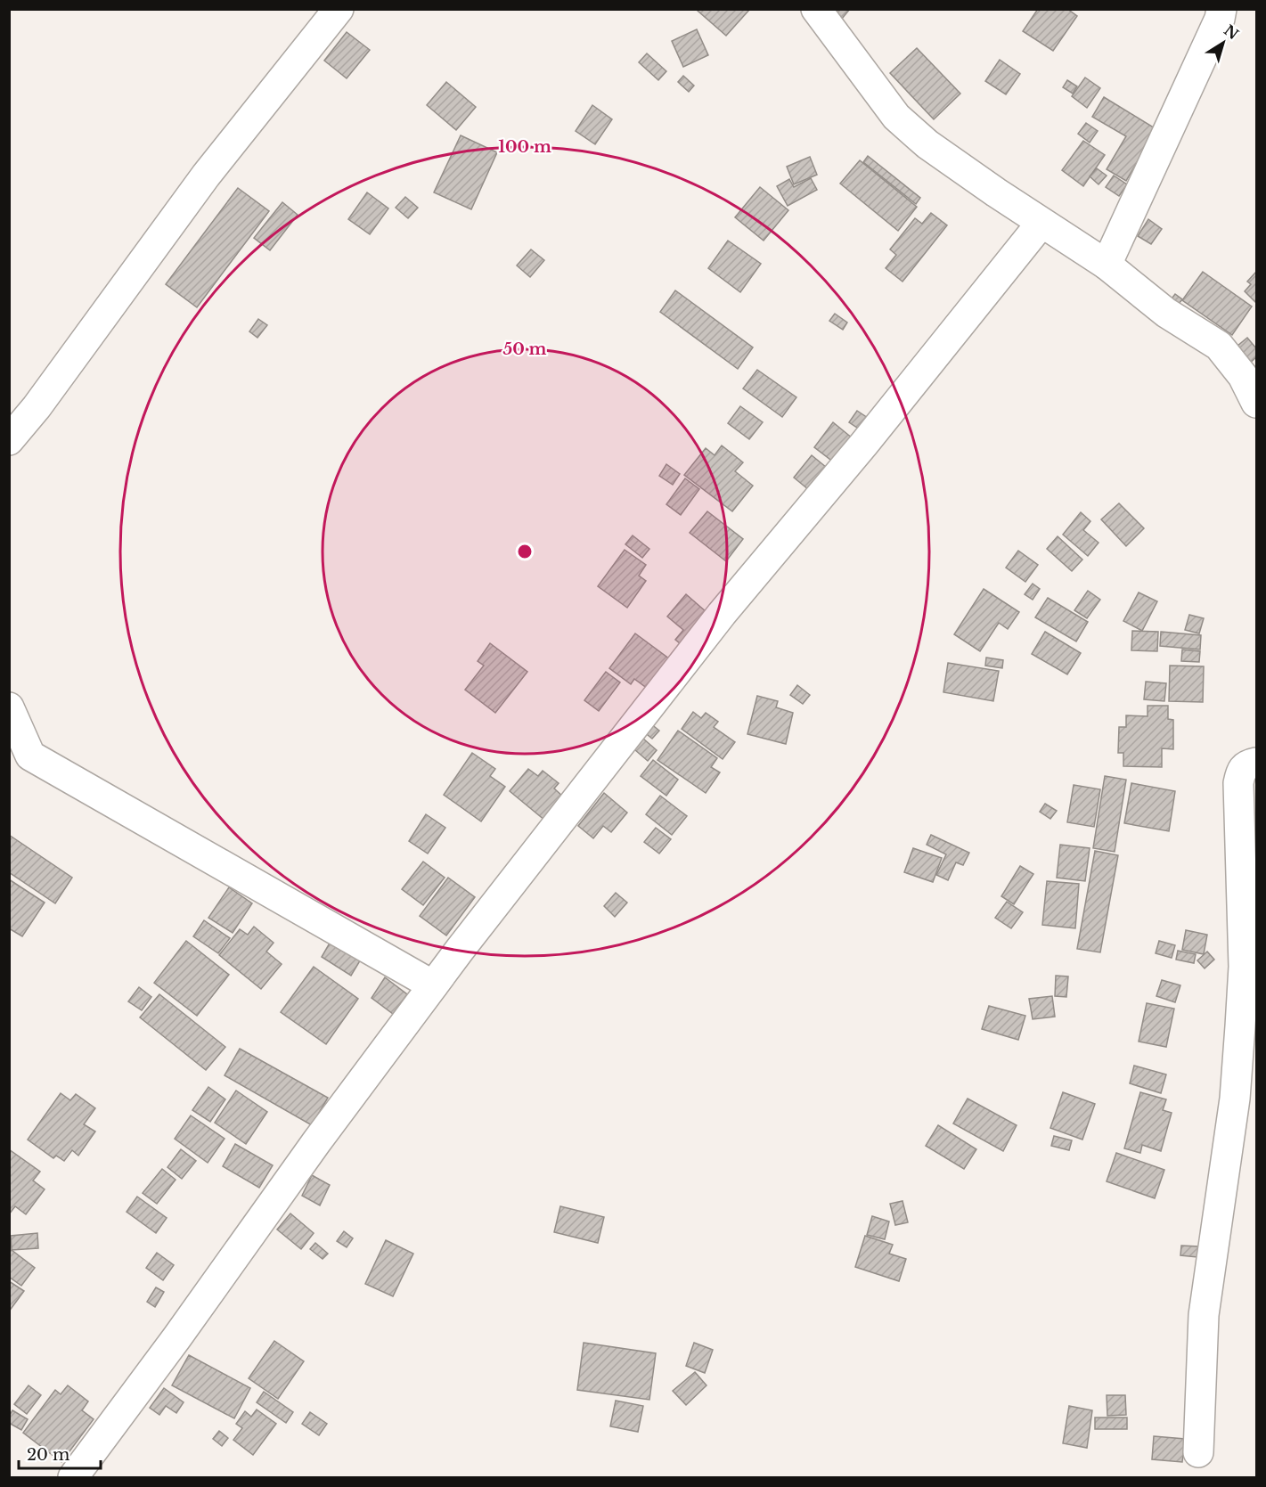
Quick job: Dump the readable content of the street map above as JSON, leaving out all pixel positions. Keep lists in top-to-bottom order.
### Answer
{
  "scale_bar": "20 m",
  "north": "top right",
  "rings": ["100 m", "50 m"]
}
